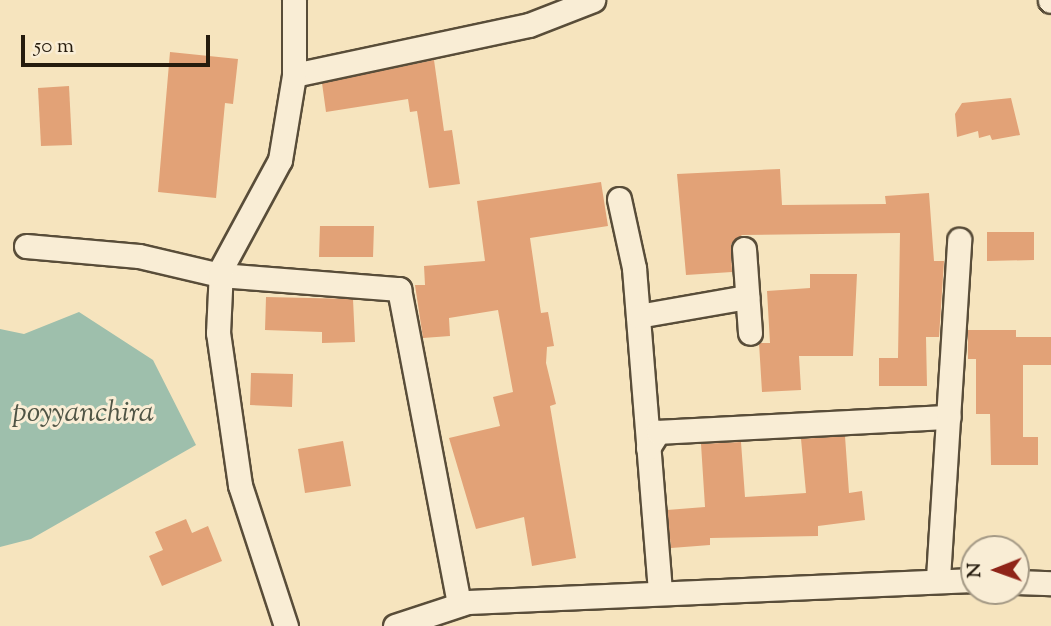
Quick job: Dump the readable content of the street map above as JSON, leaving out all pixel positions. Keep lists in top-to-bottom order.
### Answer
{
  "water": ["poyyanchira"],
  "scale_bar": "50 m",
  "north": "left"
}
